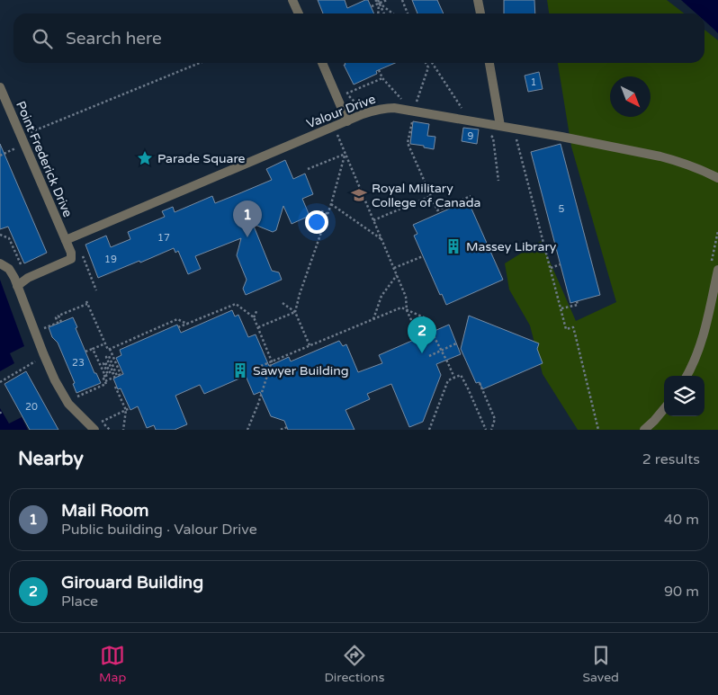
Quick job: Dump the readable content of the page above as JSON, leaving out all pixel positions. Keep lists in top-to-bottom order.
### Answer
{
  "streets": {
    "street": ["Valour Drive", "Point Frederick Drive"]
  },
  "crossings": [
    ["Valour Drive", "Point Frederick Drive"]
  ],
  "places": {
    "place": ["Parade Square"],
    "school or university": ["Royal Military College of Canada"],
    "building": ["Massey Library", "Sawyer Building"]
  },
  "house_numbers": [
    "1",
    "9",
    "5",
    "17",
    "19",
    "23",
    "20"
  ],
  "north": "bottom right",
  "page": {
    "search": "Search here",
    "pins": ["1", "2"],
    "heading": ["Nearby", "2 results"],
    "list": [
      {
        "mark": "1",
        "name": "Mail Room",
        "note": "Public building · Valour Drive",
        "value": "40 m"
      },
      {
        "mark": "2",
        "name": "Girouard Building",
        "note": "Place",
        "value": "90 m"
      }
    ],
    "nav": ["Map", "Directions", "Saved"]
  }
}
